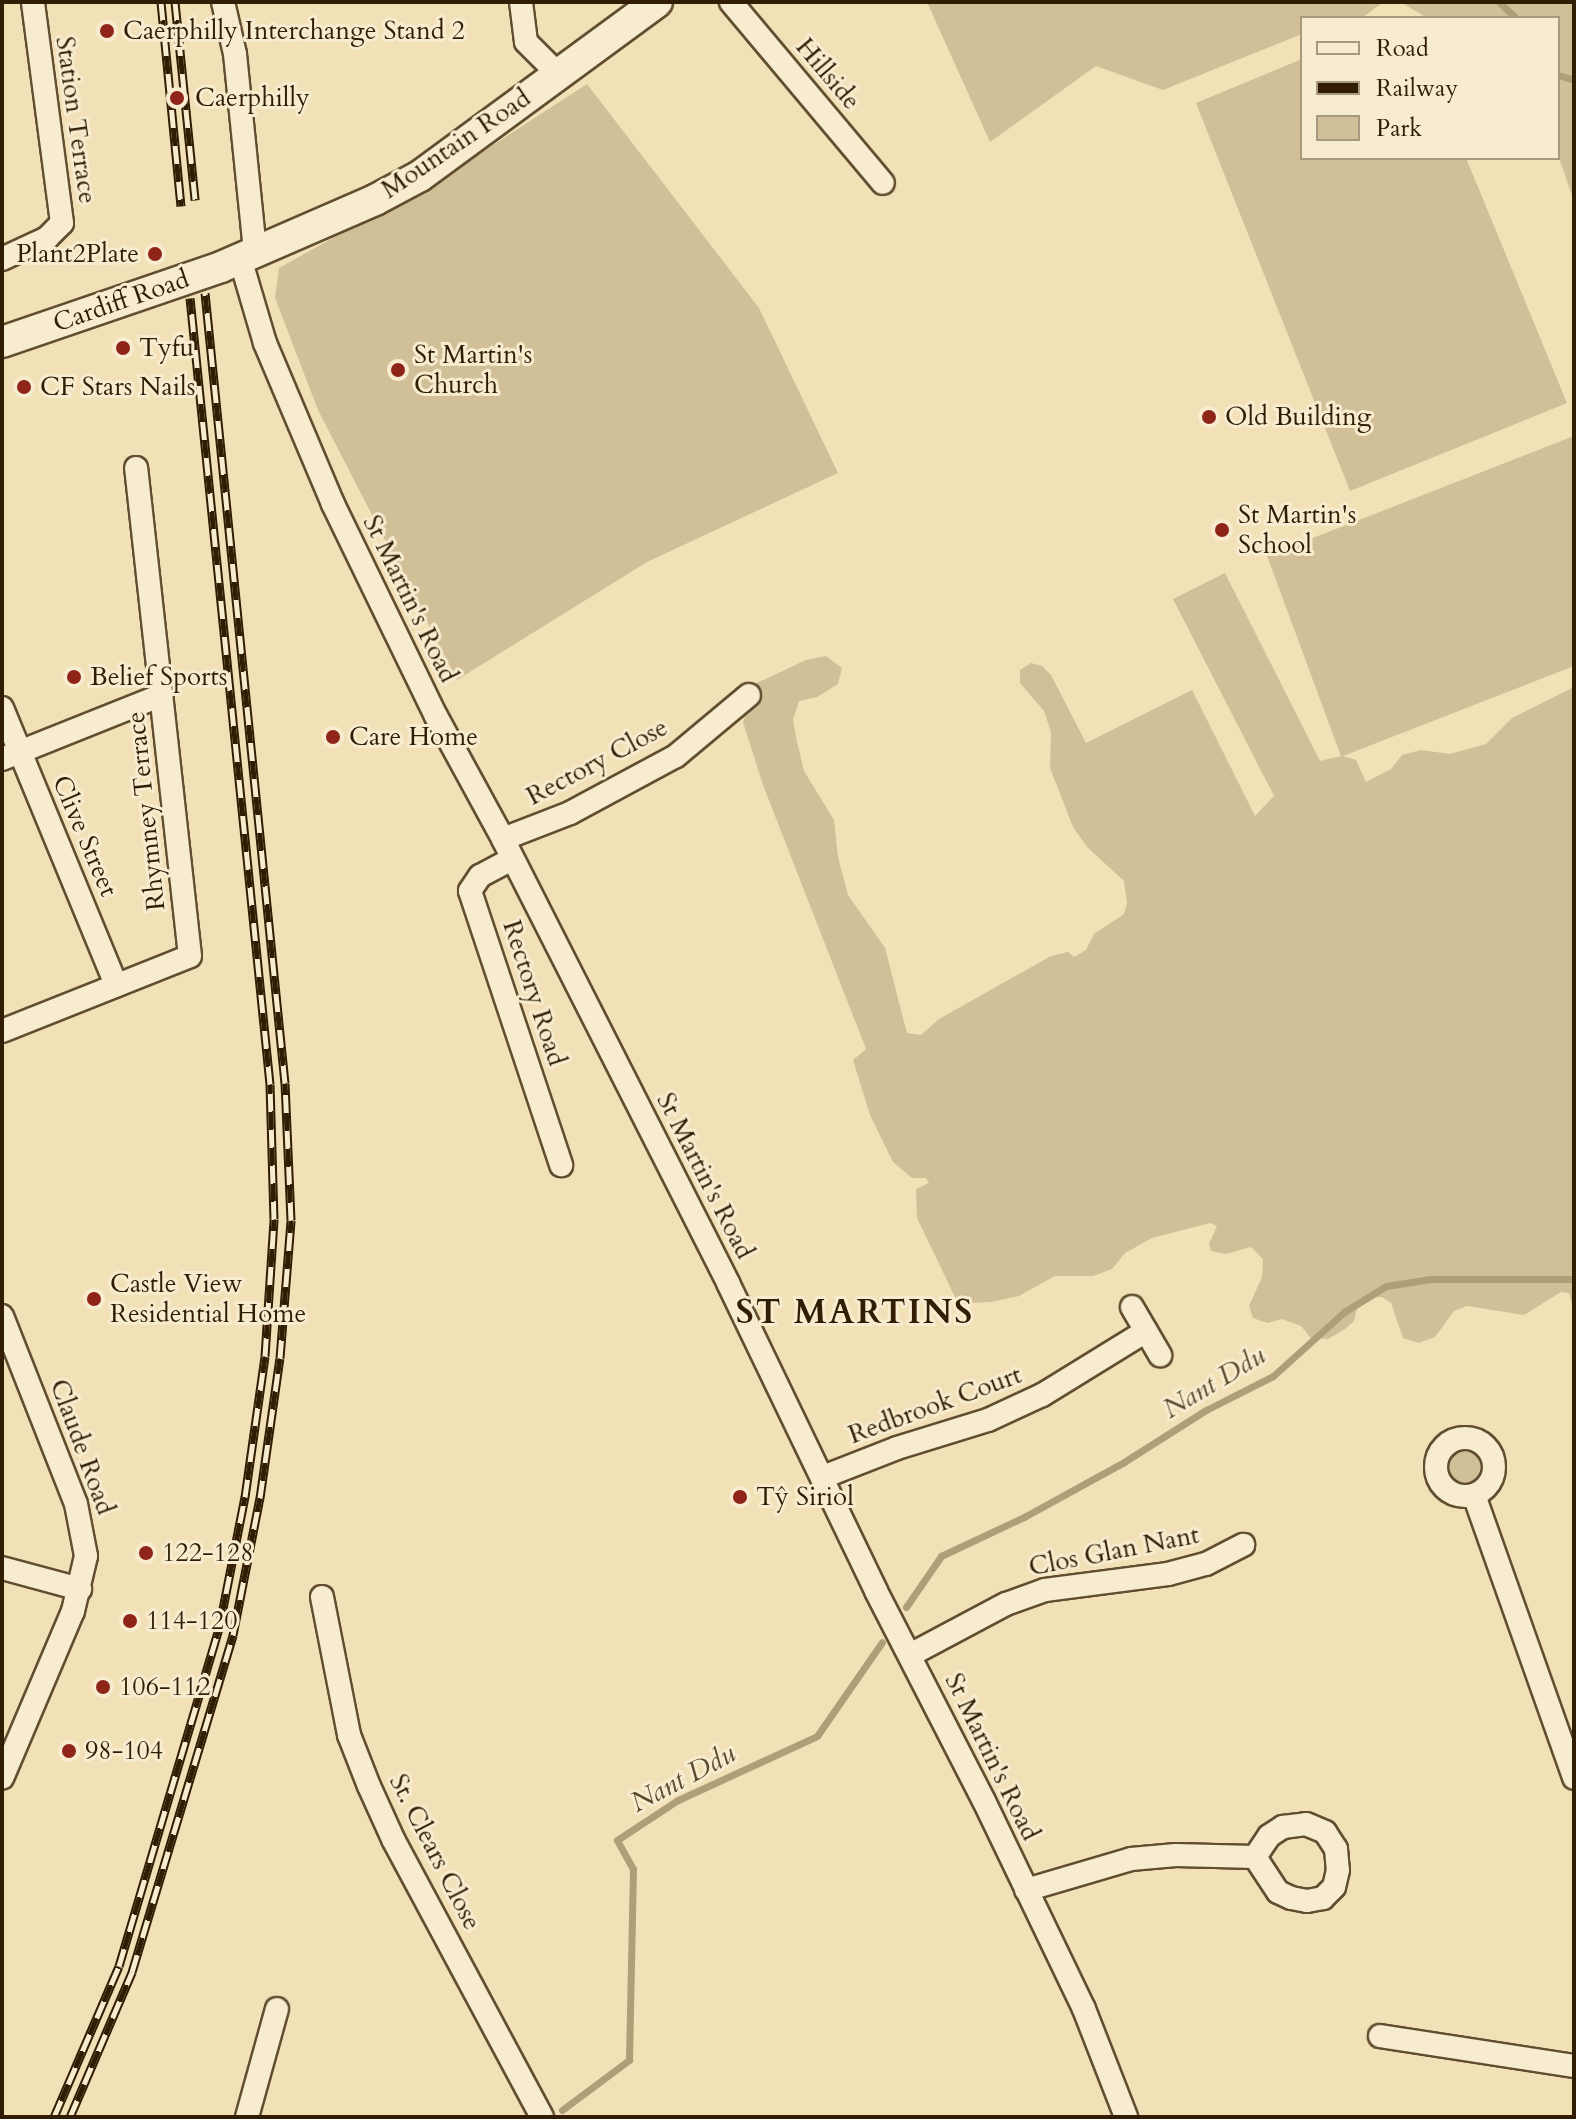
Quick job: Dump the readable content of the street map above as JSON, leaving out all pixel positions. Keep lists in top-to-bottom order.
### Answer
{
  "streets": {
    "main road": ["Mountain Road", "Cardiff Road"],
    "street": [
      "Hillside",
      "Station Terrace",
      "St Martin's Road",
      "Rectory Close",
      "Rhymney Terrace",
      "Clive Street",
      "Rectory Road",
      "Redbrook Court",
      "Claude Road",
      "Clos Glan Nant",
      "St. Clears Close"
    ]
  },
  "crossings": [
    ["Mountain Road", "Cardiff Road"],
    ["Mountain Road", "St Martin's Road"],
    ["Cardiff Road", "St Martin's Road"],
    ["St Martin's Road", "Rectory Close"],
    ["St Martin's Road", "Rectory Road"],
    ["St Martin's Road", "Redbrook Court"],
    ["St Martin's Road", "Clos Glan Nant"],
    ["Rectory Close", "Rectory Road"],
    ["Rhymney Terrace", "Clive Street"]
  ],
  "districts": ["ST MARTINS"],
  "water": ["Nant Ddu"],
  "places": [
    "Caerphilly Interchange Stand 2",
    "Caerphilly",
    "Plant2Plate",
    "Tyfu",
    "St Martin's Church",
    "CF Stars Nails",
    "Old Building",
    "St Martin's School",
    "Belief Sports",
    "Care Home",
    "Castle View Residential Home",
    "Tŷ Siriol",
    "122-128",
    "114-120",
    "106-112",
    "98-104"
  ],
  "legend": ["Road", "Railway", "Park"]
}
